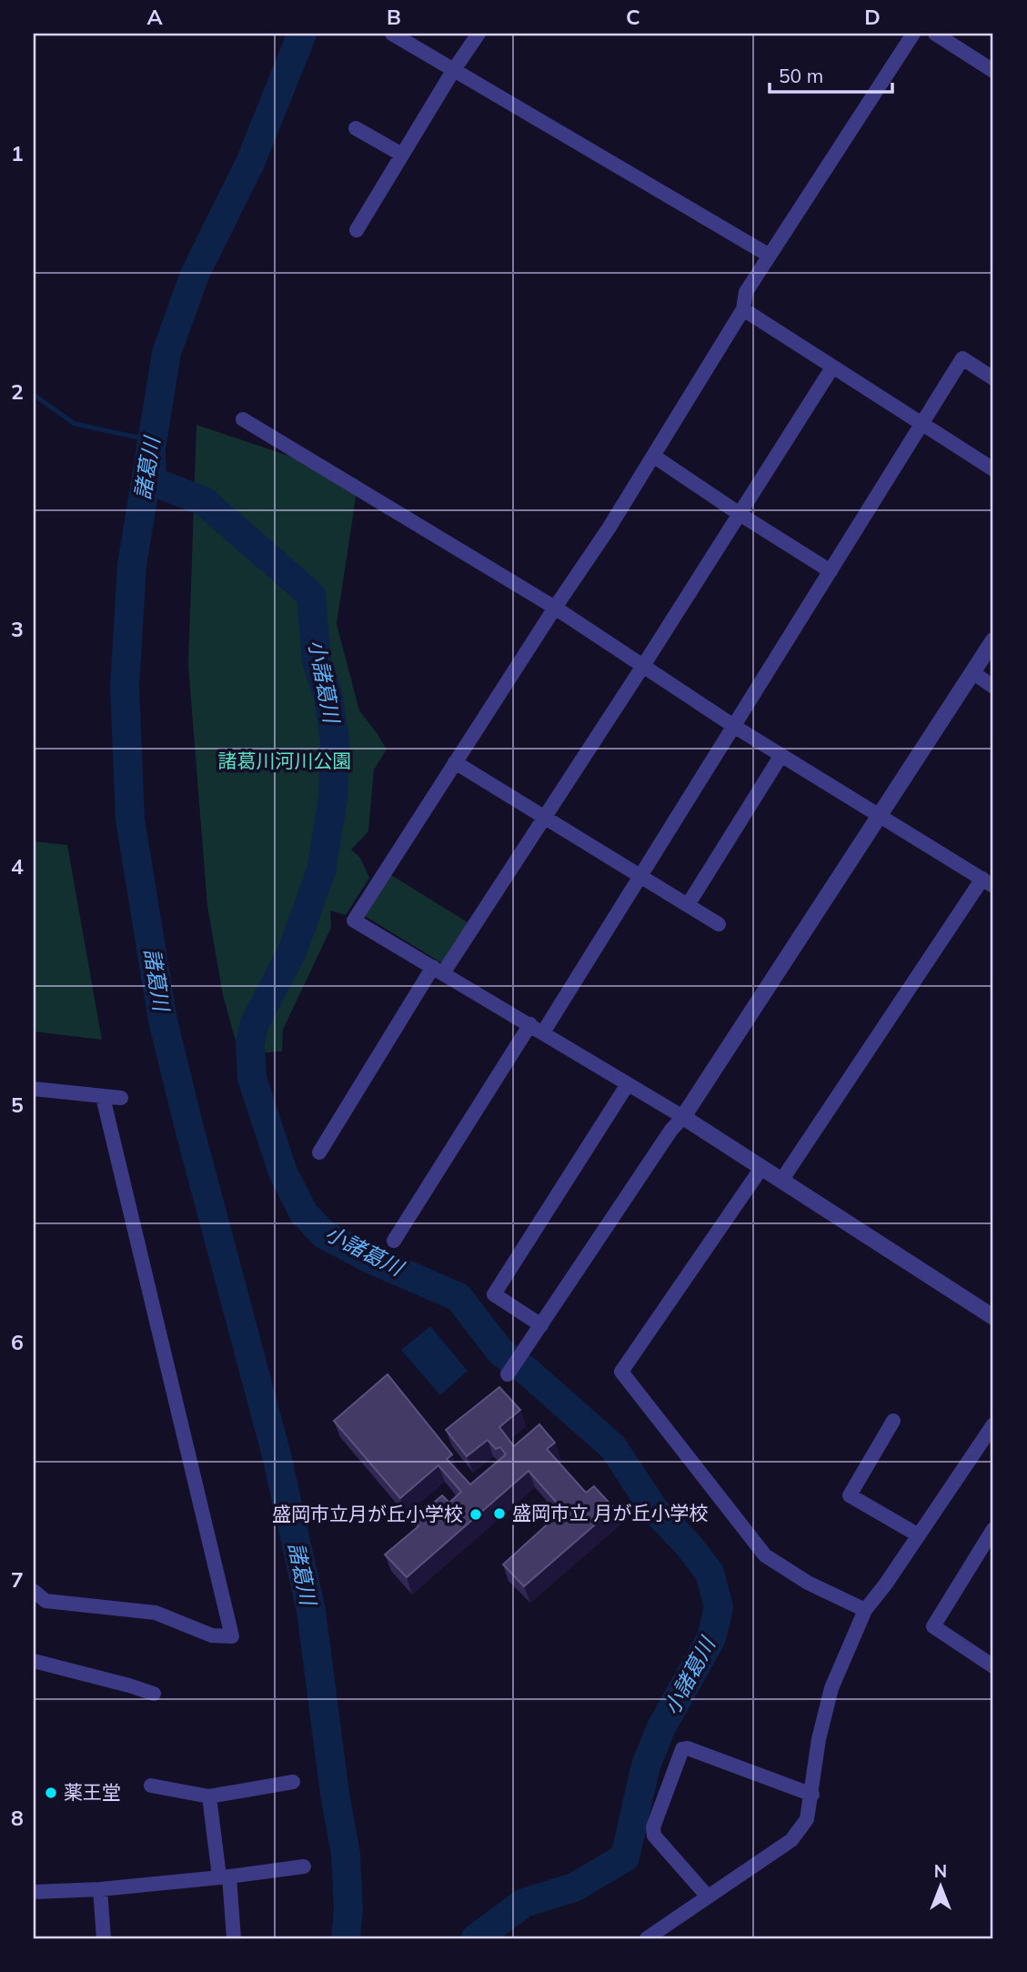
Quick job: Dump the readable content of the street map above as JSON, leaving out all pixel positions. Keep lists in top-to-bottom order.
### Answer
{
  "water": ["諸葛川", "小諸葛川"],
  "parks": ["諸葛川河川公園"],
  "places": ["盛岡市立 月が丘小学校", "盛岡市立月が丘小学校", "薬王堂"],
  "scale_bar": "50 m",
  "north": "top",
  "grid": {
    "columns": [
      "A",
      "B",
      "C",
      "D"
    ],
    "rows": [
      "1",
      "2",
      "3",
      "4",
      "5",
      "6",
      "7",
      "8"
    ]
  }
}
